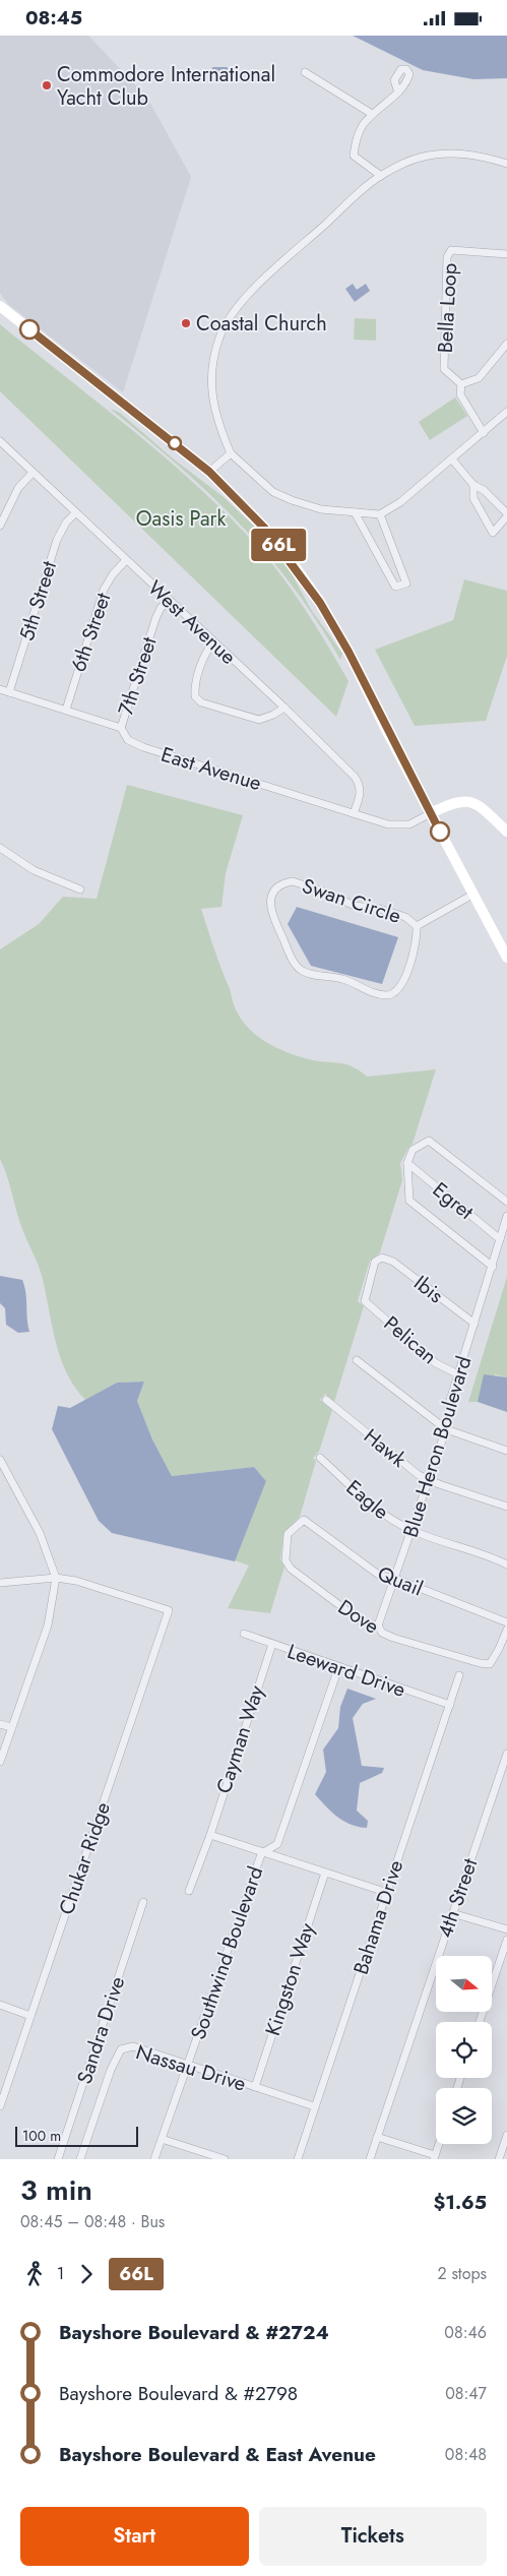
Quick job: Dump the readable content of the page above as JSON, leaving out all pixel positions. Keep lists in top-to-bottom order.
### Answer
{
  "streets": {
    "street": [
      "Bella Loop",
      "5th Street",
      "West Avenue",
      "6th Street",
      "7th Street",
      "East Avenue",
      "Swan Circle",
      "Egret",
      "Ibis",
      "Pelican",
      "Blue Heron Boulevard",
      "Hawk",
      "Eagle",
      "Quail",
      "Dove",
      "Leeward Drive",
      "Cayman Way",
      "Chukar Ridge",
      "4th Street",
      "Bahama Drive",
      "Southwind Boulevard",
      "Kingston Way",
      "Sandra Drive",
      "Nassau Drive"
    ]
  },
  "crossings": [
    ["5th Street", "West Avenue"],
    ["5th Street", "East Avenue"],
    ["West Avenue", "6th Street"],
    ["West Avenue", "7th Street"],
    ["West Avenue", "East Avenue"],
    ["6th Street", "East Avenue"],
    ["7th Street", "East Avenue"],
    ["Egret", "Blue Heron Boulevard"],
    ["Ibis", "Pelican"],
    ["Ibis", "Blue Heron Boulevard"],
    ["Pelican", "Blue Heron Boulevard"],
    ["Blue Heron Boulevard", "Hawk"],
    ["Blue Heron Boulevard", "Eagle"],
    ["Blue Heron Boulevard", "Quail"],
    ["Blue Heron Boulevard", "Dove"],
    ["Quail", "Dove"],
    ["Leeward Drive", "Cayman Way"],
    ["Leeward Drive", "Bahama Drive"],
    ["Leeward Drive", "Southwind Boulevard"],
    ["Bahama Drive", "Nassau Drive"],
    ["Southwind Boulevard", "Nassau Drive"],
    ["Kingston Way", "Nassau Drive"]
  ],
  "parks": ["Oasis Park"],
  "places": ["Commodore International Yacht Club", "Coastal Church"],
  "lines": ["bus line 66L"],
  "scale_bar": "100 m",
  "north": "right",
  "page": {
    "status": "08:45",
    "on_map": "66L",
    "scale": "100 m",
    "heading": ["3 min", "08:45 – 08:48 · Bus", "$1.65"],
    "legs": ["1", "66L", "2 stops"],
    "list": [
      {
        "name": "Bayshore Boulevard & #2724",
        "value": "08:46"
      },
      {
        "name": "Bayshore Boulevard & #2798",
        "value": "08:47"
      },
      {
        "name": "Bayshore Boulevard & East Avenue",
        "value": "08:48"
      }
    ],
    "buttons": ["Start", "Tickets"]
  }
}
